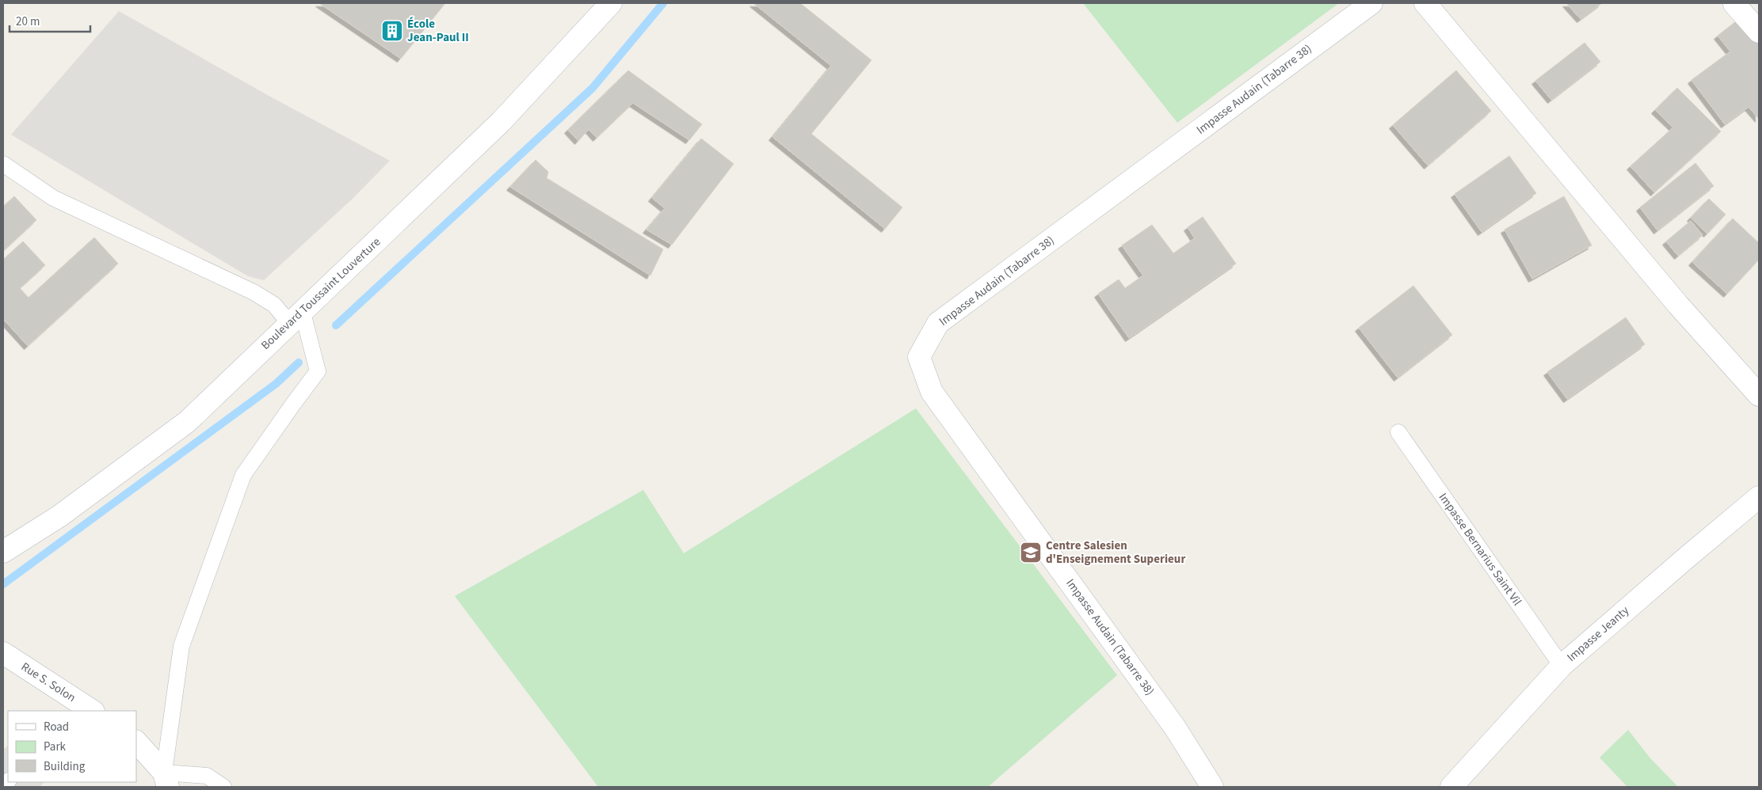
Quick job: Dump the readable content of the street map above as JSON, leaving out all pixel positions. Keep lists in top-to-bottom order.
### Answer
{
  "streets": {
    "street": [
      "Impasse Audain (Tabarre 38)",
      "Boulevard Toussaint Louverture",
      "Impasse Jeanty",
      "Rue S. Solon"
    ],
    "lane": ["Impasse Bernarius Saint Vil"]
  },
  "crossings": [
    ["Impasse Bernarius Saint Vil", "Impasse Jeanty"]
  ],
  "places": {
    "building": ["École Jean-Paul II"],
    "school or university": ["Centre Salesien d'Enseignement Superieur"]
  },
  "legend": ["Road", "Park", "Building"],
  "scale_bar": "20 m"
}
